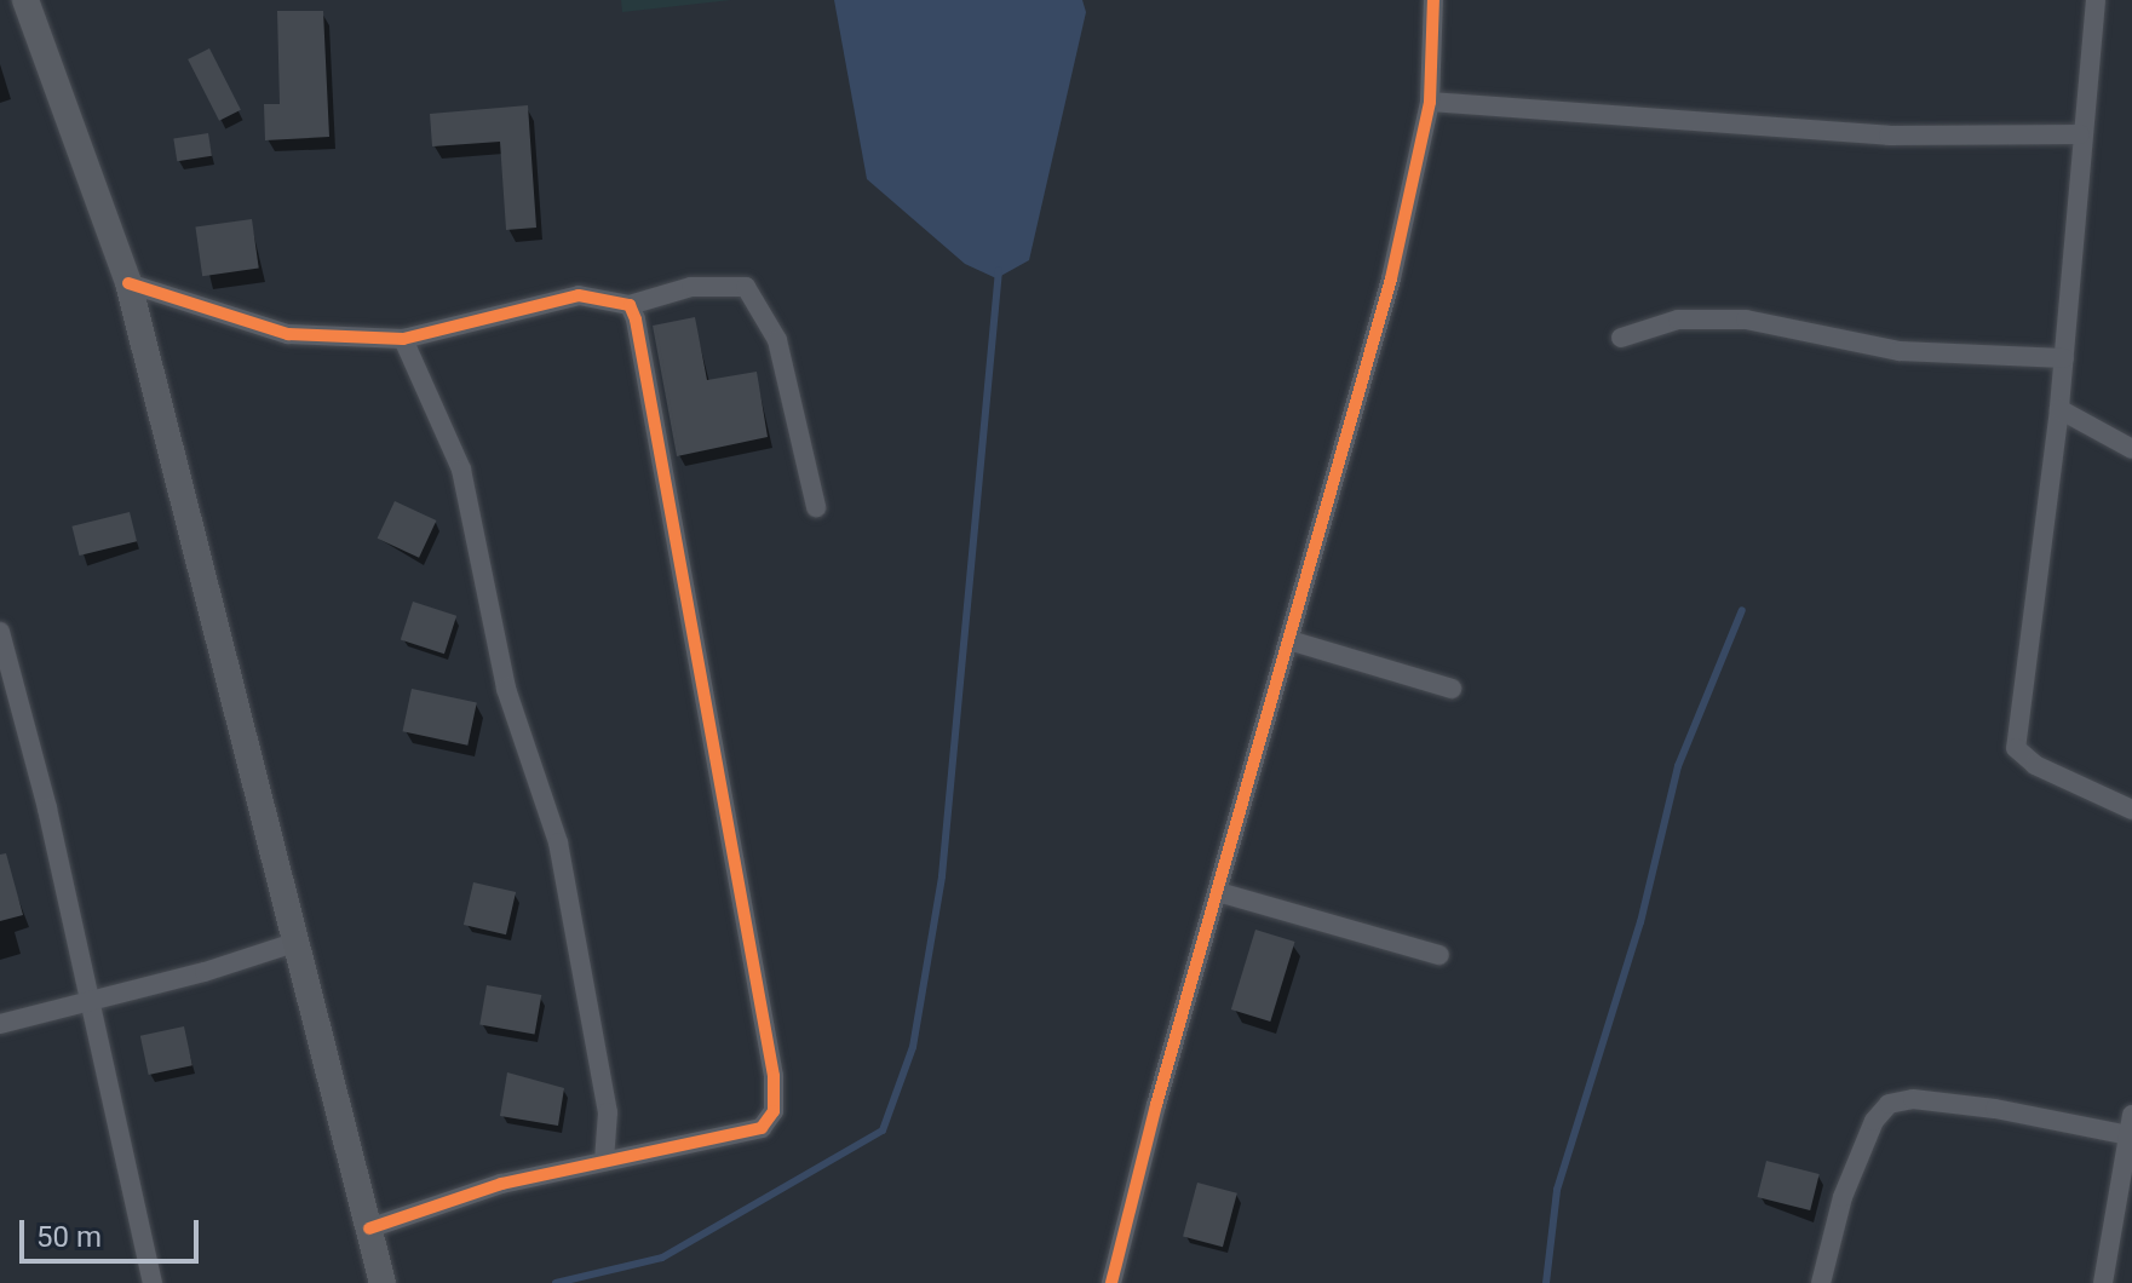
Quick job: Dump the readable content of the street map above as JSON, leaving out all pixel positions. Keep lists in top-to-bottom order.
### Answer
{
  "scale_bar": "50 m"
}
